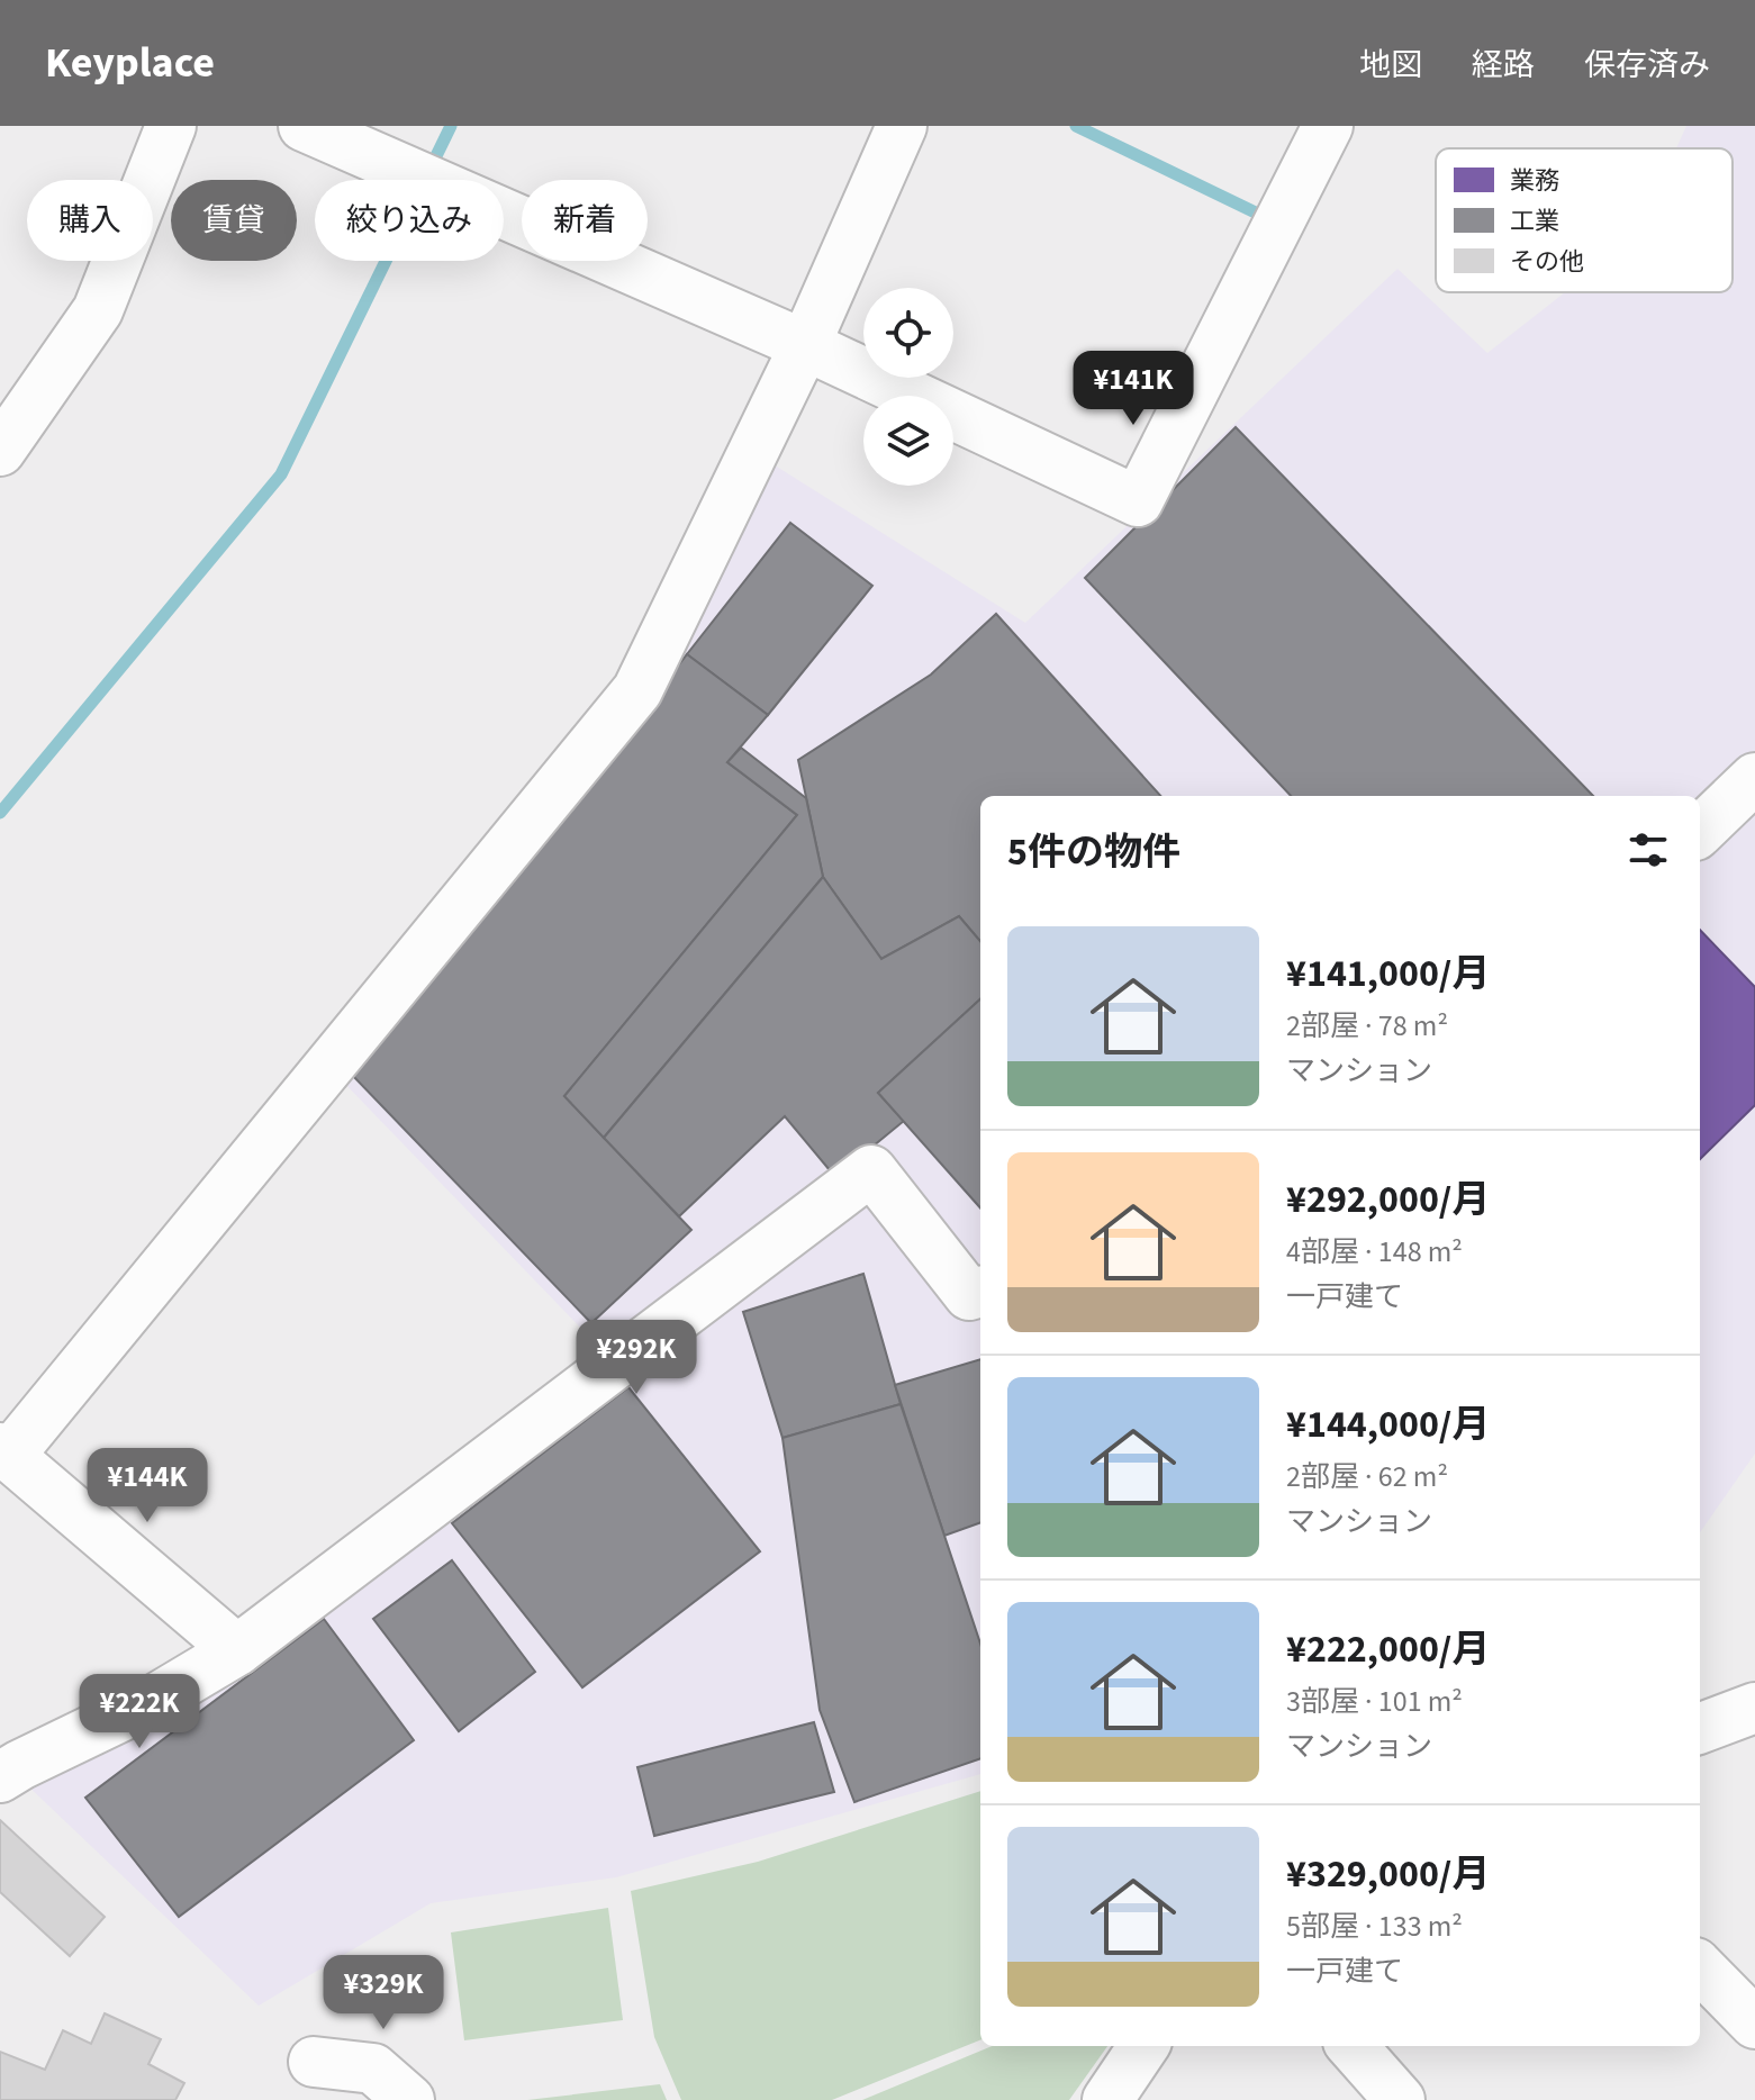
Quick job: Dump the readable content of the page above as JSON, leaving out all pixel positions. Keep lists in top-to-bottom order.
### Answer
{
  "legend": ["業務", "工業", "その他"],
  "page": {
    "header": "Keyplace",
    "nav": ["地図", "経路", "保存済み"],
    "chip": [
      "購入",
      "賃貸",
      "絞り込み",
      "新着"
    ],
    "price": [
      "¥141K",
      "¥292K",
      "¥144K",
      "¥222K",
      "¥329K"
    ],
    "heading": "5件の物件",
    "list": [
      {
        "name": "¥141,000/月",
        "note": "2部屋 · 78 m² · マンション"
      },
      {
        "name": "¥292,000/月",
        "note": "4部屋 · 148 m² · 一戸建て"
      },
      {
        "name": "¥144,000/月",
        "note": "2部屋 · 62 m² · マンション"
      },
      {
        "name": "¥222,000/月",
        "note": "3部屋 · 101 m² · マンション"
      },
      {
        "name": "¥329,000/月",
        "note": "5部屋 · 133 m² · 一戸建て"
      }
    ]
  }
}
